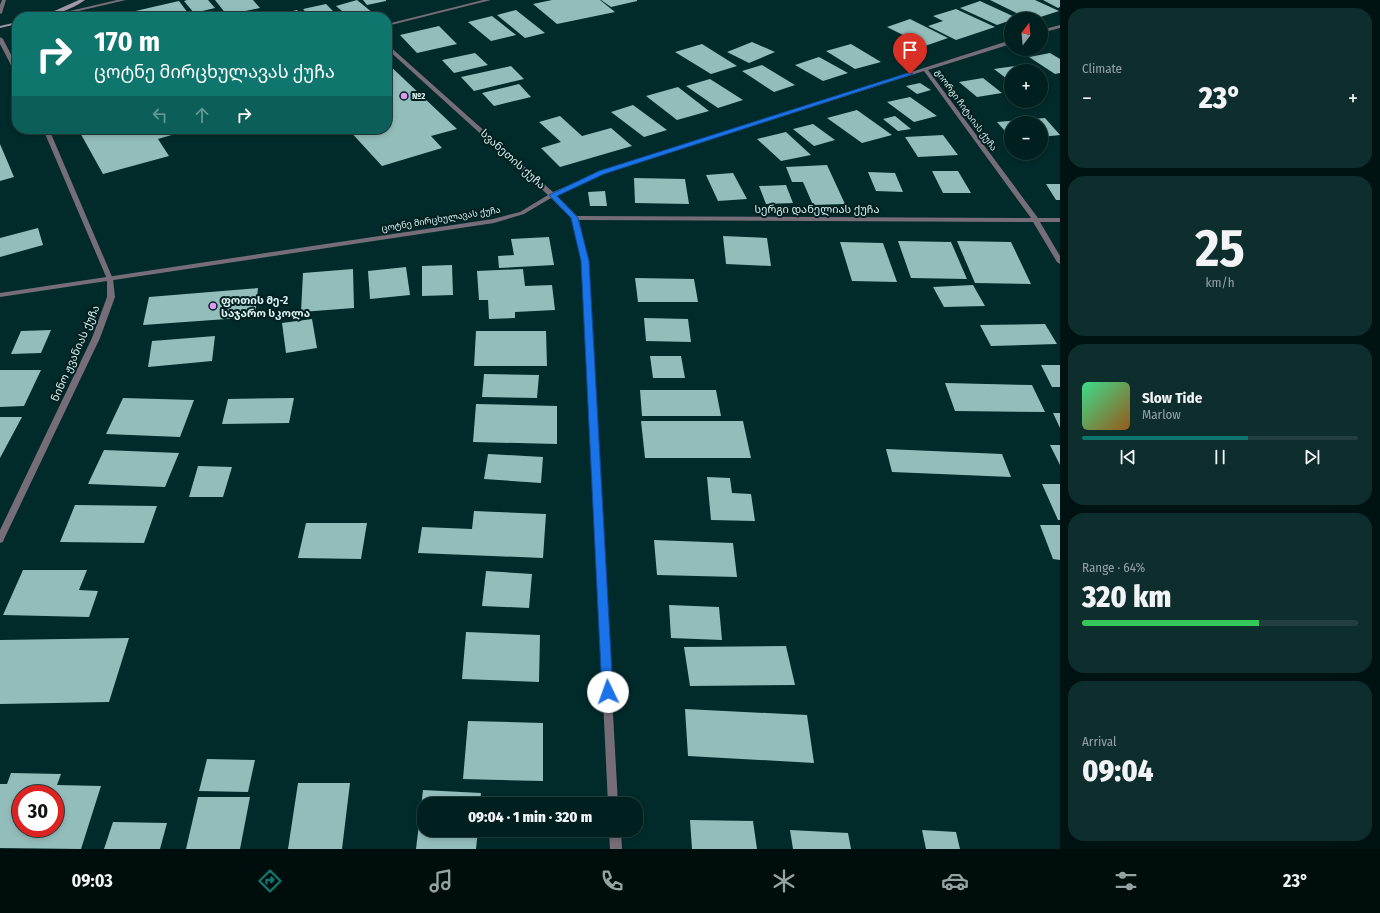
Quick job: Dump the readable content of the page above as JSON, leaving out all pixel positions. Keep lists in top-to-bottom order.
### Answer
{
  "streets": {
    "street": [
      "გიორგი ჩიტაიას ქუჩა",
      "სვანეთის ქუჩა",
      "სერგი დანელიას ქუჩა",
      "ცოტნე მირცხულავას ქუჩა",
      "ნინო ჟვანიას ქუჩა"
    ]
  },
  "crossings": [
    ["გიორგი ჩიტაიას ქუჩა", "სერგი დანელიას ქუჩა"],
    ["გიორგი ჩიტაიას ქუჩა", "ცოტნე მირცხულავას ქუჩა"],
    ["სვანეთის ქუჩა", "სერგი დანელიას ქუჩა"],
    ["სვანეთის ქუჩა", "ცოტნე მირცხულავას ქუჩა"],
    ["ცოტნე მირცხულავას ქუჩა", "ნინო ჟვანიას ქუჩა"]
  ],
  "places": ["№2", "ფოთის მე-2 საჯარო სკოლა"],
  "north": "top",
  "page": {
    "tile": [
      "Climate",
      ["25", "km/h"],
      ["Range · 64%", "320 km"],
      ["Arrival", "09:04"]
    ],
    "map_buttons": ["+", "−"],
    "turn": ["170 m", "ცოტნე მირცხულავას ქუჩა"],
    "heat": ["−", "23°", "+"],
    "song": ["Slow Tide", "Marlow"],
    "limit": "30",
    "trip": "09:04 · 1 min · 320 m",
    "tabs": ["09:03", "23°"]
  }
}
